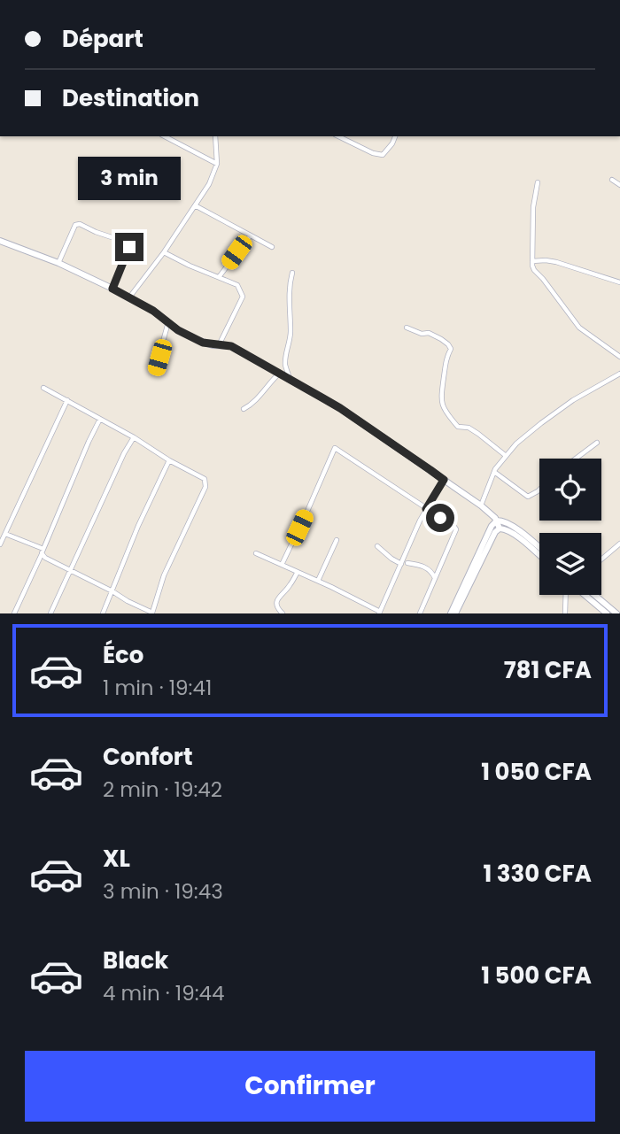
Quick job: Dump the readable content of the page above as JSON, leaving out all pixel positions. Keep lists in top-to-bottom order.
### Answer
{
  "page": {
    "banner": ["Départ", "Destination"],
    "bubble": "3 min",
    "list": [
      {
        "name": "Éco",
        "note": "1 min · 19:41",
        "value": "781 CFA"
      },
      {
        "name": "Confort",
        "note": "2 min · 19:42",
        "value": "1 050 CFA"
      },
      {
        "name": "XL",
        "note": "3 min · 19:43",
        "value": "1 330 CFA"
      },
      {
        "name": "Black",
        "note": "4 min · 19:44",
        "value": "1 500 CFA"
      }
    ],
    "buttons": "Confirmer"
  }
}
